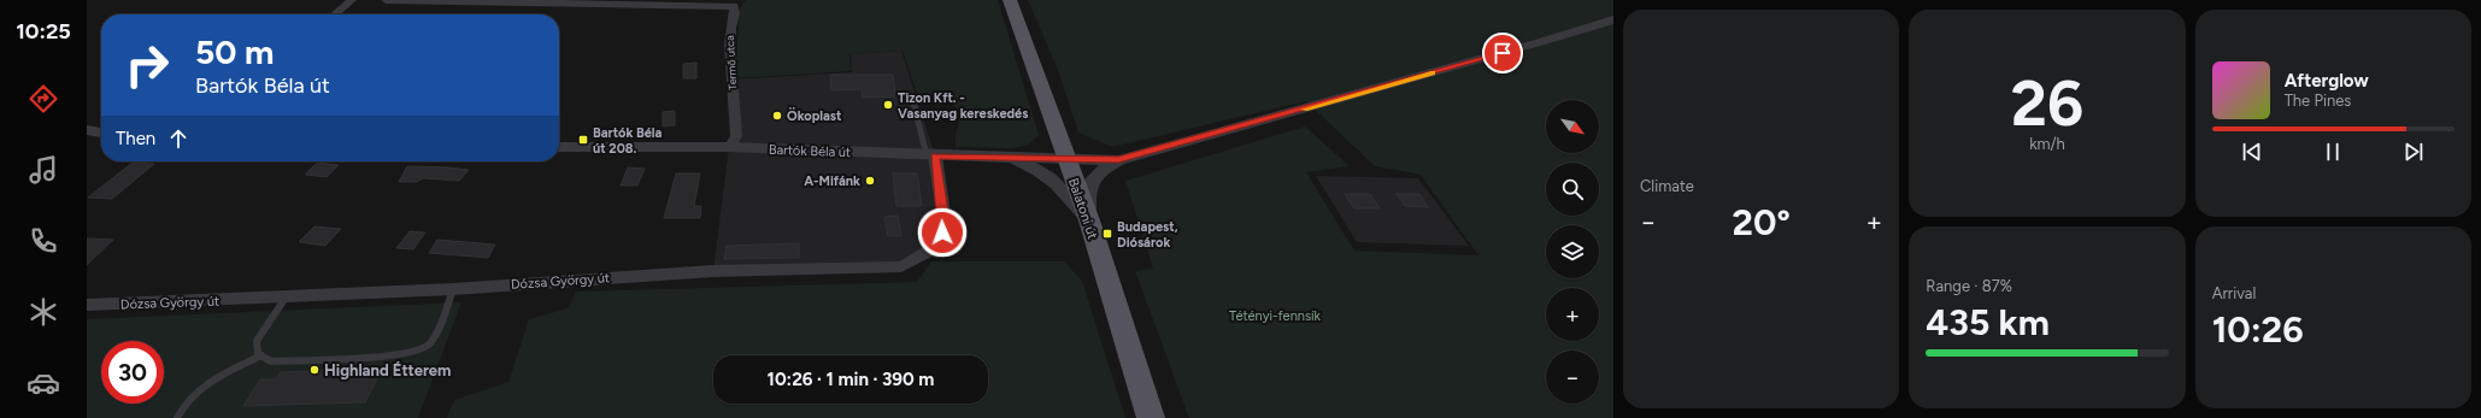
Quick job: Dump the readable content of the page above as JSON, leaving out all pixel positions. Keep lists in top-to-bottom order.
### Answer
{
  "streets": {
    "main road": ["Balatoni út"],
    "street": ["Termő utca", "Bartók Béla út", "Dózsa György út"]
  },
  "crossings": [
    ["Termő utca", "Bartók Béla út"],
    ["Bartók Béla út", "Balatoni út"],
    ["Bartók Béla út", "Dózsa György út"]
  ],
  "parks": ["Tétényi-fennsík"],
  "places": {
    "other": [
      "Tizon Kft. - Vasanyag kereskedés",
      "Ökoplast",
      "A-Mifánk",
      "Highland Étterem"
    ],
    "transit": ["Bartók Béla út 208.", "Budapest, Diósárok"]
  },
  "north": "bottom right",
  "page": {
    "tabs": "10:25",
    "tile": [
      "Climate",
      ["26", "km/h"],
      ["Range · 87%", "435 km"],
      ["Arrival", "10:26"]
    ],
    "turn": ["50 m", "Bartók Béla út"],
    "song": ["Afterglow", "The Pines"],
    "map_buttons": ["+", "−"],
    "then": "Then",
    "heat": ["−", "20°", "+"],
    "limit": "30",
    "trip": "10:26 · 1 min · 390 m"
  }
}
